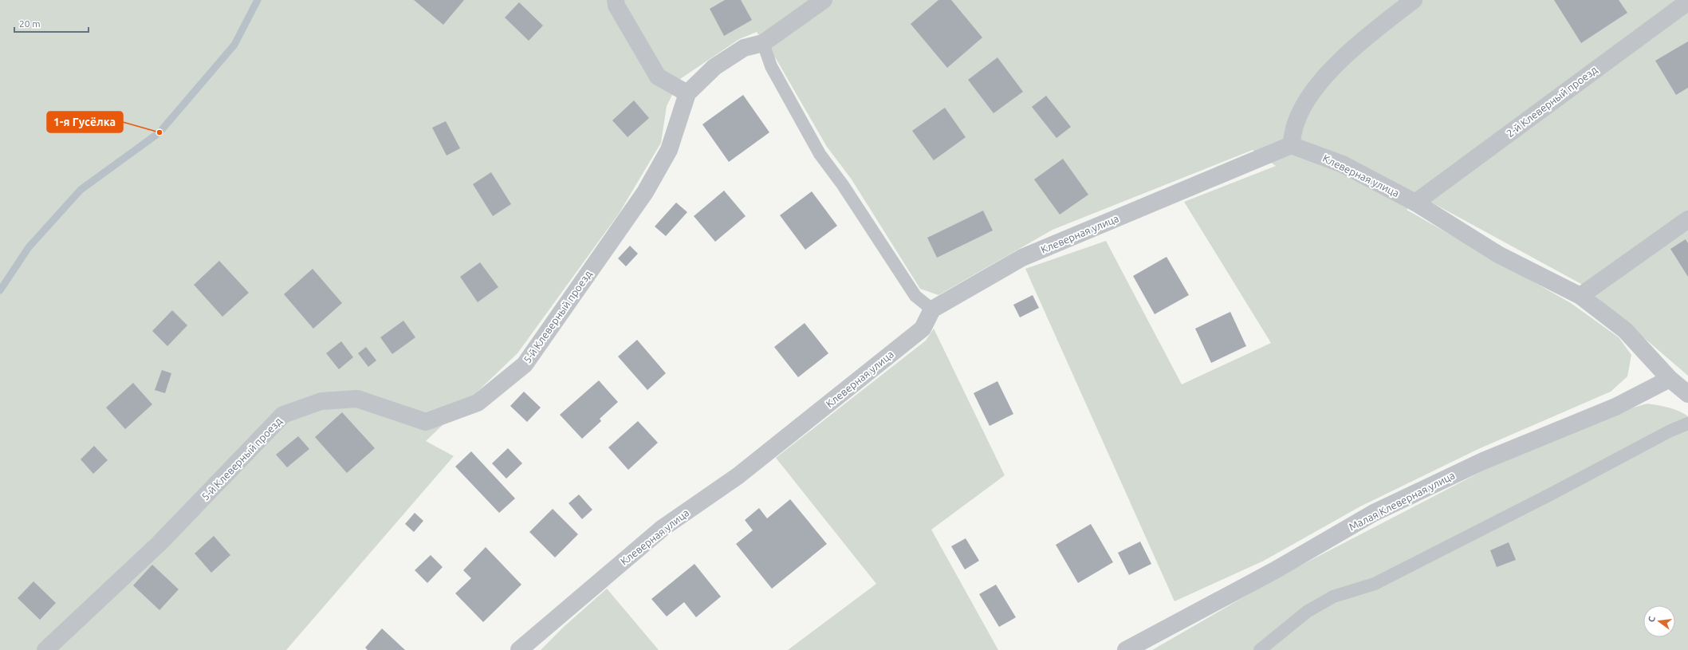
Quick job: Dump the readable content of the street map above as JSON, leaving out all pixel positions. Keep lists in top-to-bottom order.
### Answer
{
  "streets": {
    "street": [
      "2-й Клеверный проезд",
      "Клеверная улица",
      "5-й Клеверный проезд",
      "Малая Клеверная улица"
    ]
  },
  "crossings": [
    ["2-й Клеверный проезд", "Клеверная улица"],
    ["Клеверная улица", "Малая Клеверная улица"]
  ],
  "places": ["1-я Гусёлка"],
  "scale_bar": "20 m",
  "north": "left"
}
